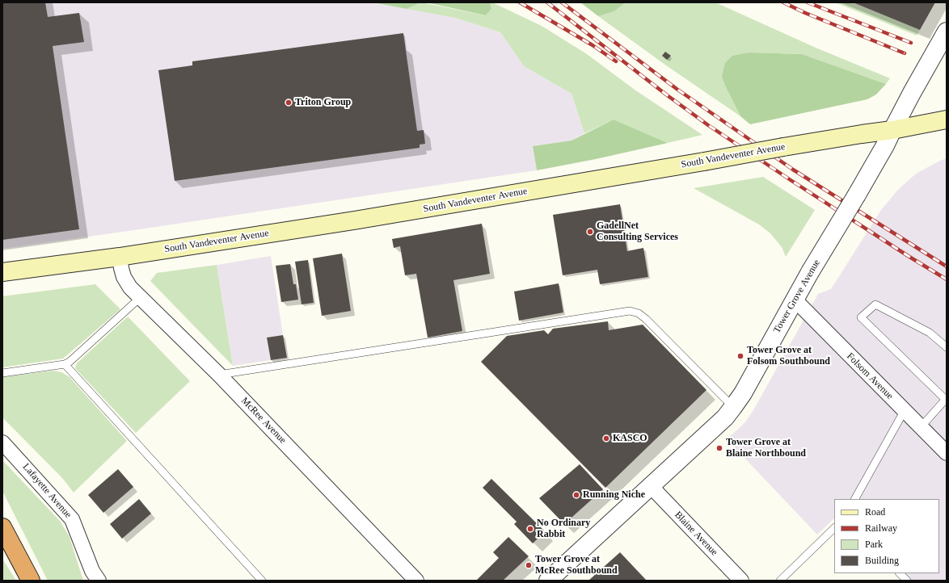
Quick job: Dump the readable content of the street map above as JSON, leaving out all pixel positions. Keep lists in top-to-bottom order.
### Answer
{
  "streets": {
    "main road": ["South Vandeventer Avenue"],
    "street": [
      "Tower Grove Avenue",
      "Folsom Avenue",
      "McRee Avenue",
      "Lafayette Avenue",
      "Blaine Avenue"
    ]
  },
  "crossings": [
    ["South Vandeventer Avenue", "Tower Grove Avenue"],
    ["South Vandeventer Avenue", "McRee Avenue"],
    ["Tower Grove Avenue", "Folsom Avenue"],
    ["Tower Grove Avenue", "Blaine Avenue"]
  ],
  "places": [
    "Triton Group",
    "GadellNet Consulting Services",
    "Tower Grove at Folsom Southbound",
    "KASCO",
    "Tower Grove at Blaine Northbound",
    "Running Niche",
    "No Ordinary Rabbit",
    "Tower Grove at McRee Southbound"
  ],
  "legend": [
    "Road",
    "Railway",
    "Park",
    "Building"
  ]
}
